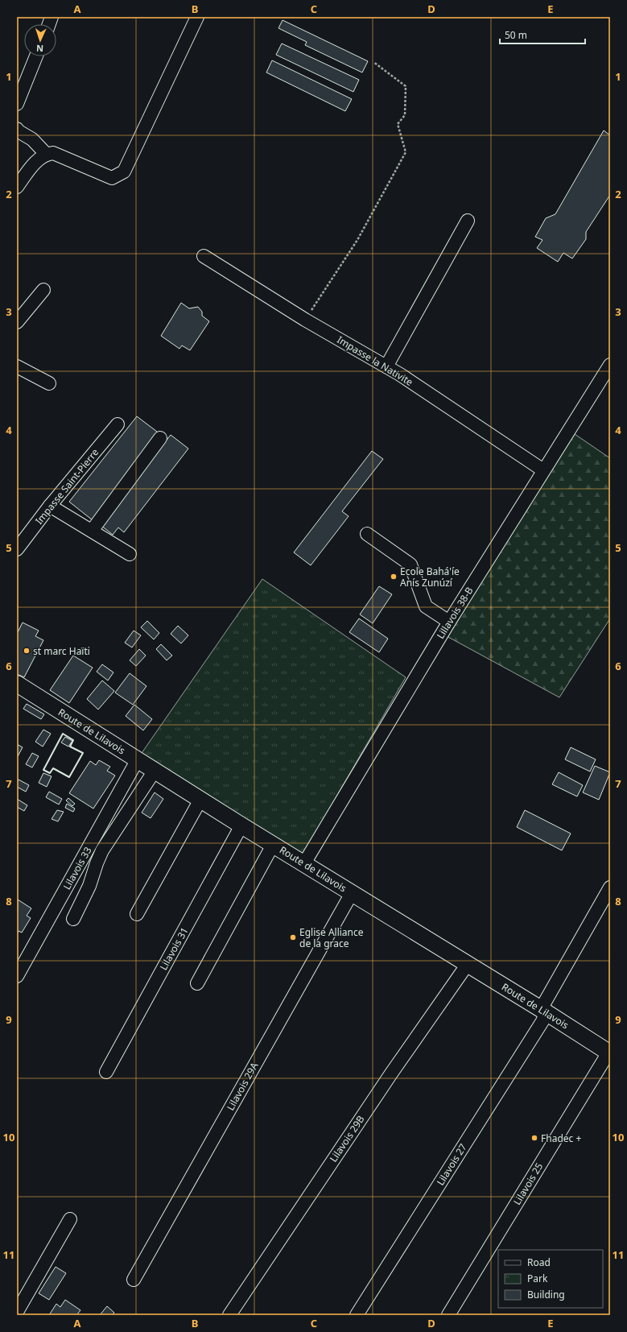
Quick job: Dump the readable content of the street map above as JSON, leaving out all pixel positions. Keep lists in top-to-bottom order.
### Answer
{
  "streets": {
    "main road": ["Route de Lilavois"],
    "street": [
      "Impasse la Nativite",
      "Impasse Saint-Pierre",
      "Lillavois 38-B",
      "Lilavois 33",
      "Lilavois 31",
      "Lilavois 29A",
      "Lilavois 29B",
      "Lilavois 27",
      "Lilavois 25"
    ]
  },
  "crossings": [
    ["Impasse la Nativite", "Lillavois 38-B"],
    ["Lillavois 38-B", "Route de Lilavois"],
    ["Route de Lilavois", "Lilavois 33"],
    ["Route de Lilavois", "Lilavois 31"],
    ["Route de Lilavois", "Lilavois 29A"],
    ["Route de Lilavois", "Lilavois 29B"],
    ["Route de Lilavois", "Lilavois 27"],
    ["Route de Lilavois", "Lilavois 25"]
  ],
  "places": [
    "Ecole Bahá'íe Anís Zunúzí",
    "st marc Haïti",
    "Eglise Alliance de la grace",
    "Fhadec +"
  ],
  "legend": ["Road", "Park", "Building"],
  "scale_bar": "50 m",
  "north": "bottom",
  "grid": {
    "columns": [
      "A",
      "B",
      "C",
      "D",
      "E"
    ],
    "rows": [
      "1",
      "2",
      "3",
      "4",
      "5",
      "6",
      "7",
      "8",
      "9",
      "10",
      "11"
    ]
  }
}
